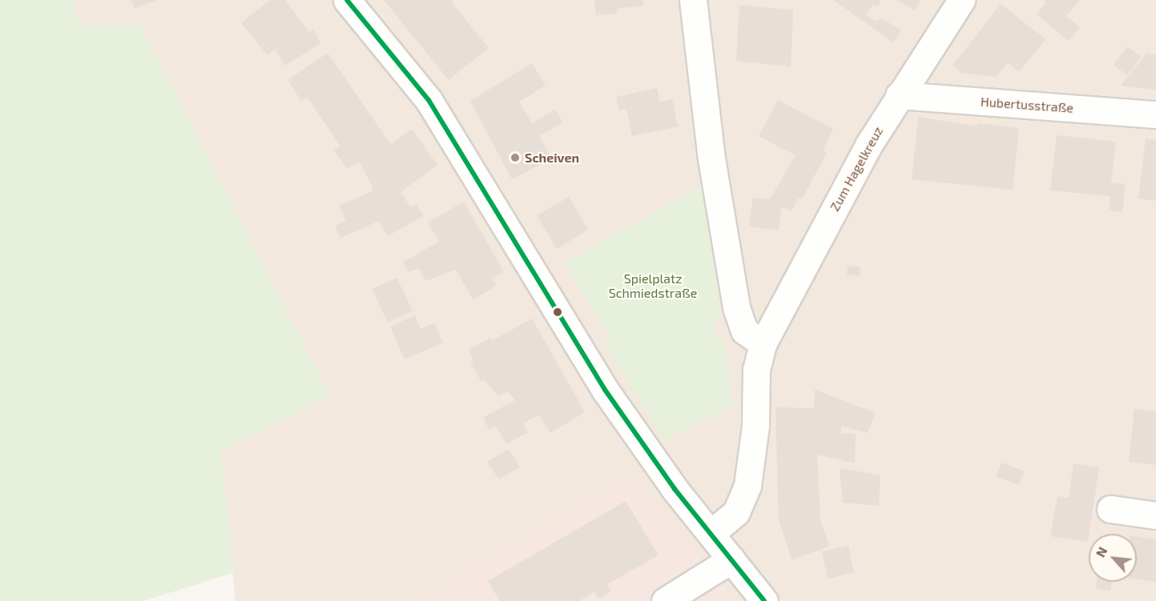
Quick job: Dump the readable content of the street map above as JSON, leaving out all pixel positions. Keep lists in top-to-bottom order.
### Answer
{
  "streets": {
    "street": ["Hubertusstraße", "Zum Hagelkreuz"]
  },
  "crossings": [
    ["Hubertusstraße", "Zum Hagelkreuz"]
  ],
  "parks": ["Spielplatz Schmiedstraße"],
  "places": ["Scheiven"],
  "north": "top left"
}
